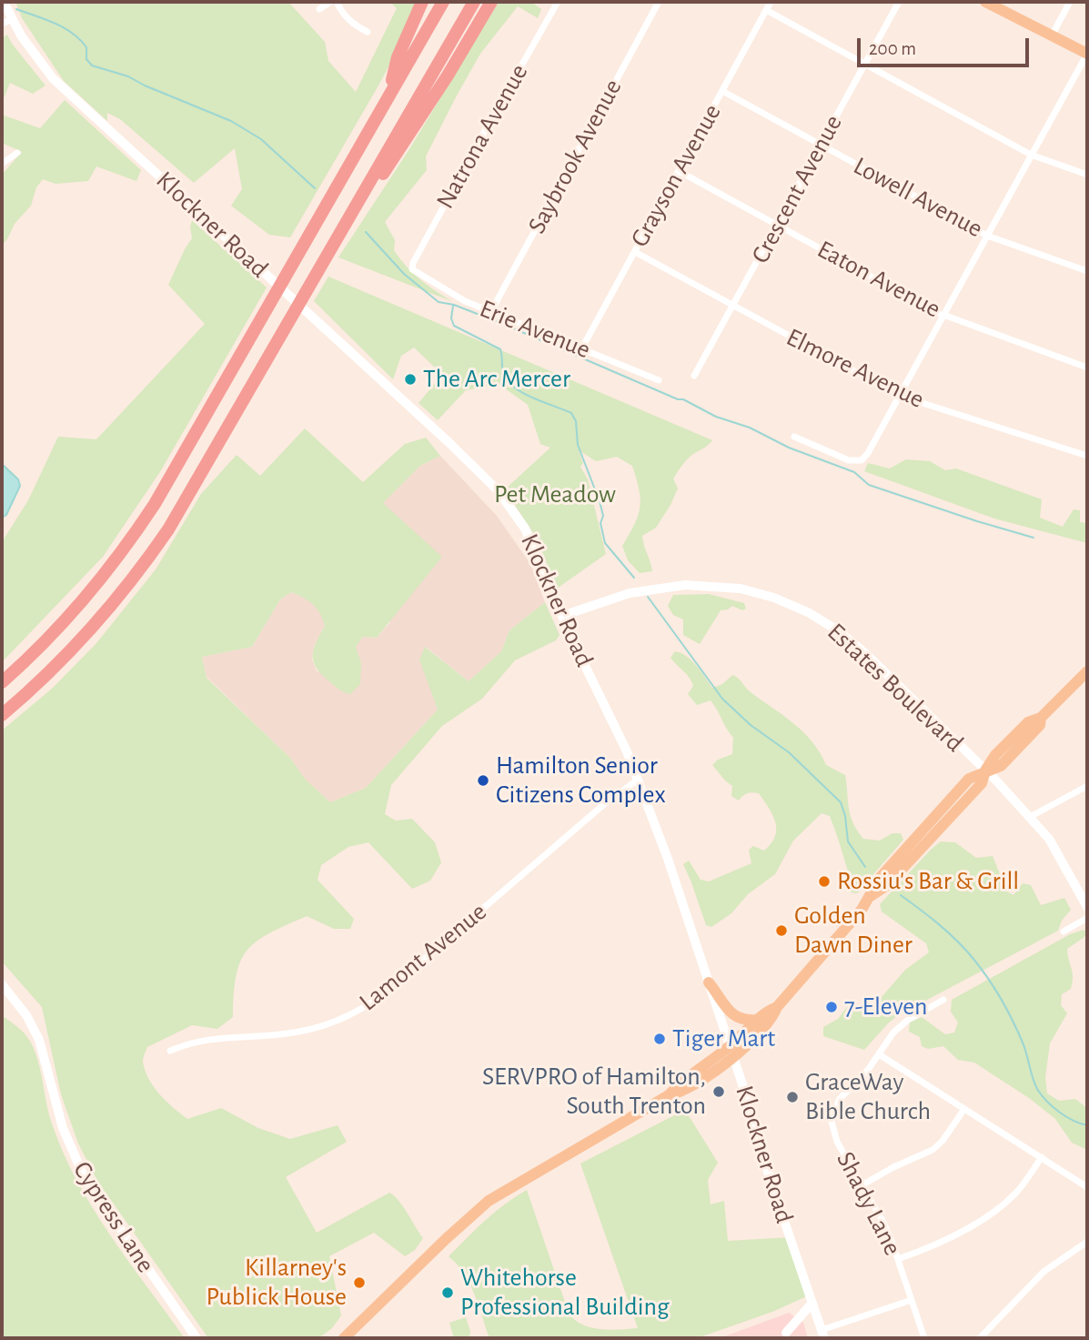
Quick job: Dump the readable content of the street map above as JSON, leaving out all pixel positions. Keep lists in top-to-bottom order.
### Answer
{
  "streets": {
    "main road": ["Klockner Road"],
    "street": [
      "Natrona Avenue",
      "Saybrook Avenue",
      "Grayson Avenue",
      "Crescent Avenue",
      "Lowell Avenue",
      "Eaton Avenue",
      "Erie Avenue",
      "Elmore Avenue",
      "Estates Boulevard",
      "Lamont Avenue",
      "Shady Lane",
      "Cypress Lane"
    ]
  },
  "crossings": [
    ["Natrona Avenue", "Erie Avenue"],
    ["Saybrook Avenue", "Erie Avenue"],
    ["Grayson Avenue", "Lowell Avenue"],
    ["Grayson Avenue", "Eaton Avenue"],
    ["Grayson Avenue", "Erie Avenue"],
    ["Grayson Avenue", "Elmore Avenue"],
    ["Crescent Avenue", "Lowell Avenue"],
    ["Crescent Avenue", "Eaton Avenue"],
    ["Crescent Avenue", "Elmore Avenue"],
    ["Klockner Road", "Estates Boulevard"],
    ["Klockner Road", "Lamont Avenue"]
  ],
  "parks": ["Pet Meadow"],
  "places": [
    "The Arc Mercer",
    "Hamilton Senior Citizens Complex",
    "Rossiu's Bar & Grill",
    "Golden Dawn Diner",
    "7-Eleven",
    "Tiger Mart",
    "SERVPRO of Hamilton, South Trenton",
    "GraceWay Bible Church",
    "Killarney's Publick House",
    "Whitehorse Professional Building"
  ],
  "scale_bar": "200 m"
}
